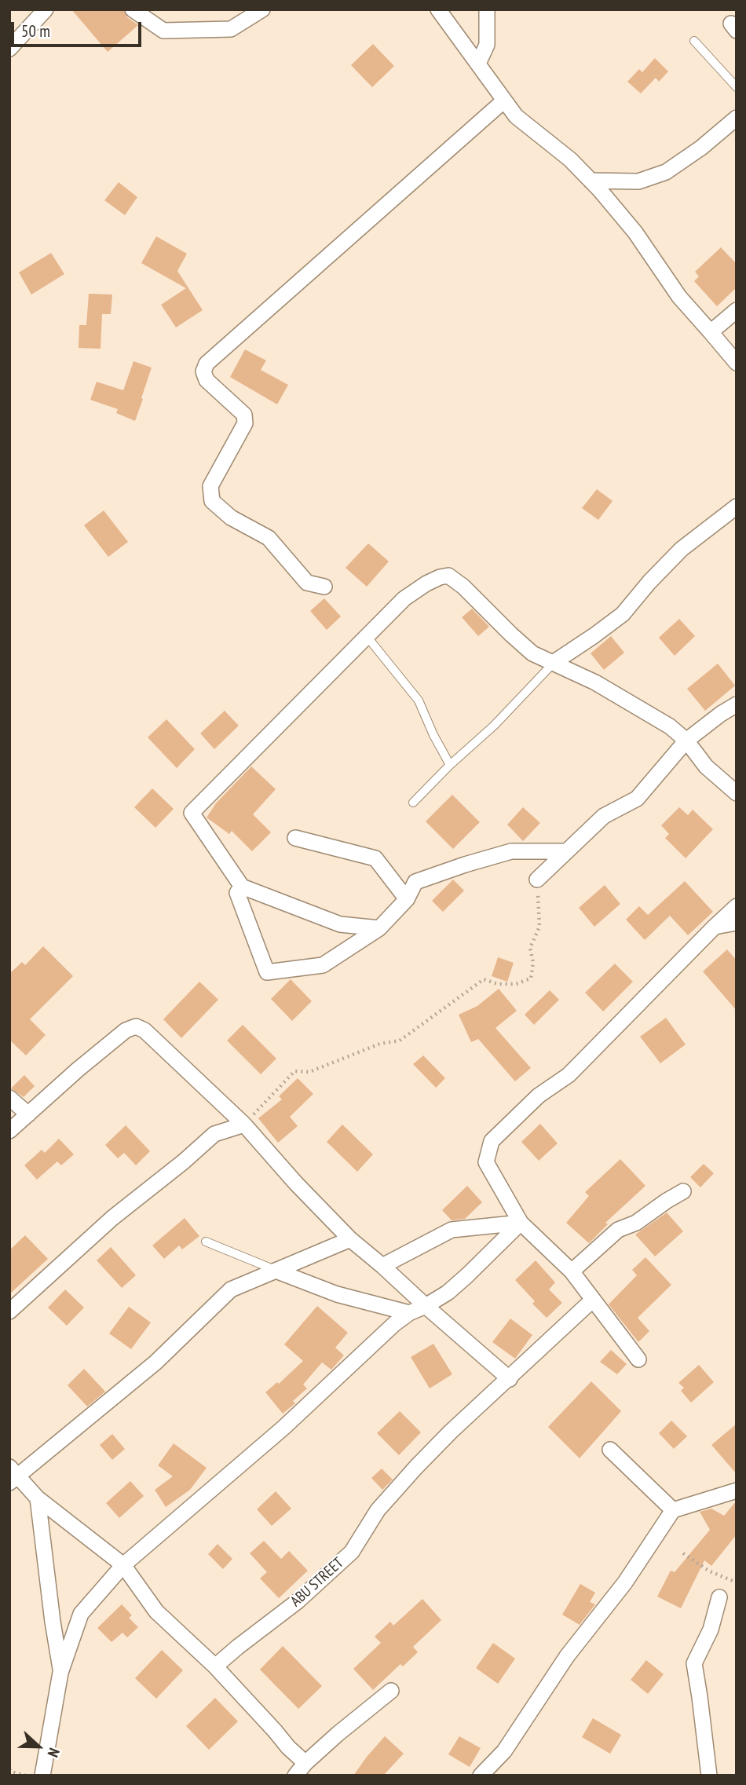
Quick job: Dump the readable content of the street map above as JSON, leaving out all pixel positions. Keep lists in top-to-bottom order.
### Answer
{
  "streets": {
    "street": ["ABU STREET"]
  },
  "scale_bar": "50 m",
  "north": "right"
}
